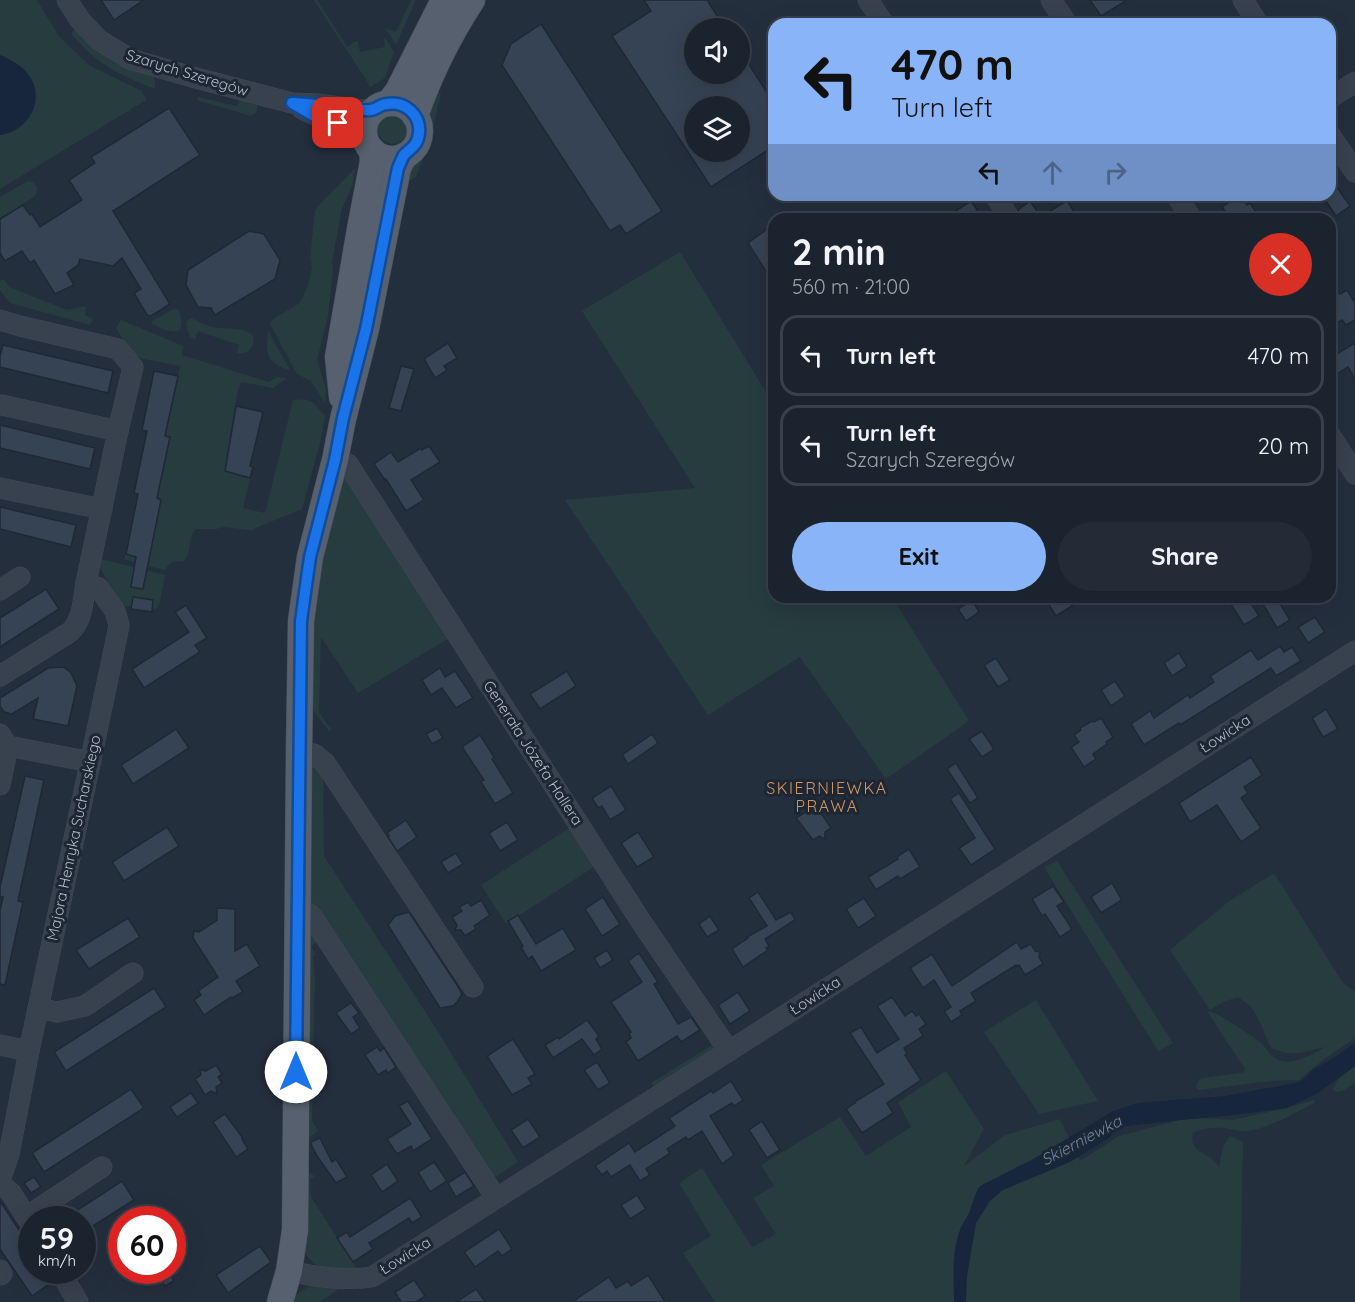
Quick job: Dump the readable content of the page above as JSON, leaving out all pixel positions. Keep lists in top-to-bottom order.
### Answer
{
  "streets": {
    "street": [
      "Szarych Szeregów",
      "Łowicka",
      "Generała Józefa Hallera",
      "Majora Henryka Sucharskiego"
    ]
  },
  "crossings": [
    ["Łowicka", "Generała Józefa Hallera"]
  ],
  "districts": ["SKIERNIEWKA PRAWA"],
  "water": ["Skierniewka"],
  "page": {
    "turn": ["470 m", "Turn left"],
    "heading": ["2 min", "560 m · 21:00"],
    "list": [
      {
        "name": "Turn left",
        "value": "470 m"
      },
      {
        "name": "Turn left",
        "note": "Szarych Szeregów",
        "value": "20 m"
      }
    ],
    "buttons": ["Exit", "Share"],
    "speed": "59 km/h",
    "limit": "60"
  }
}
